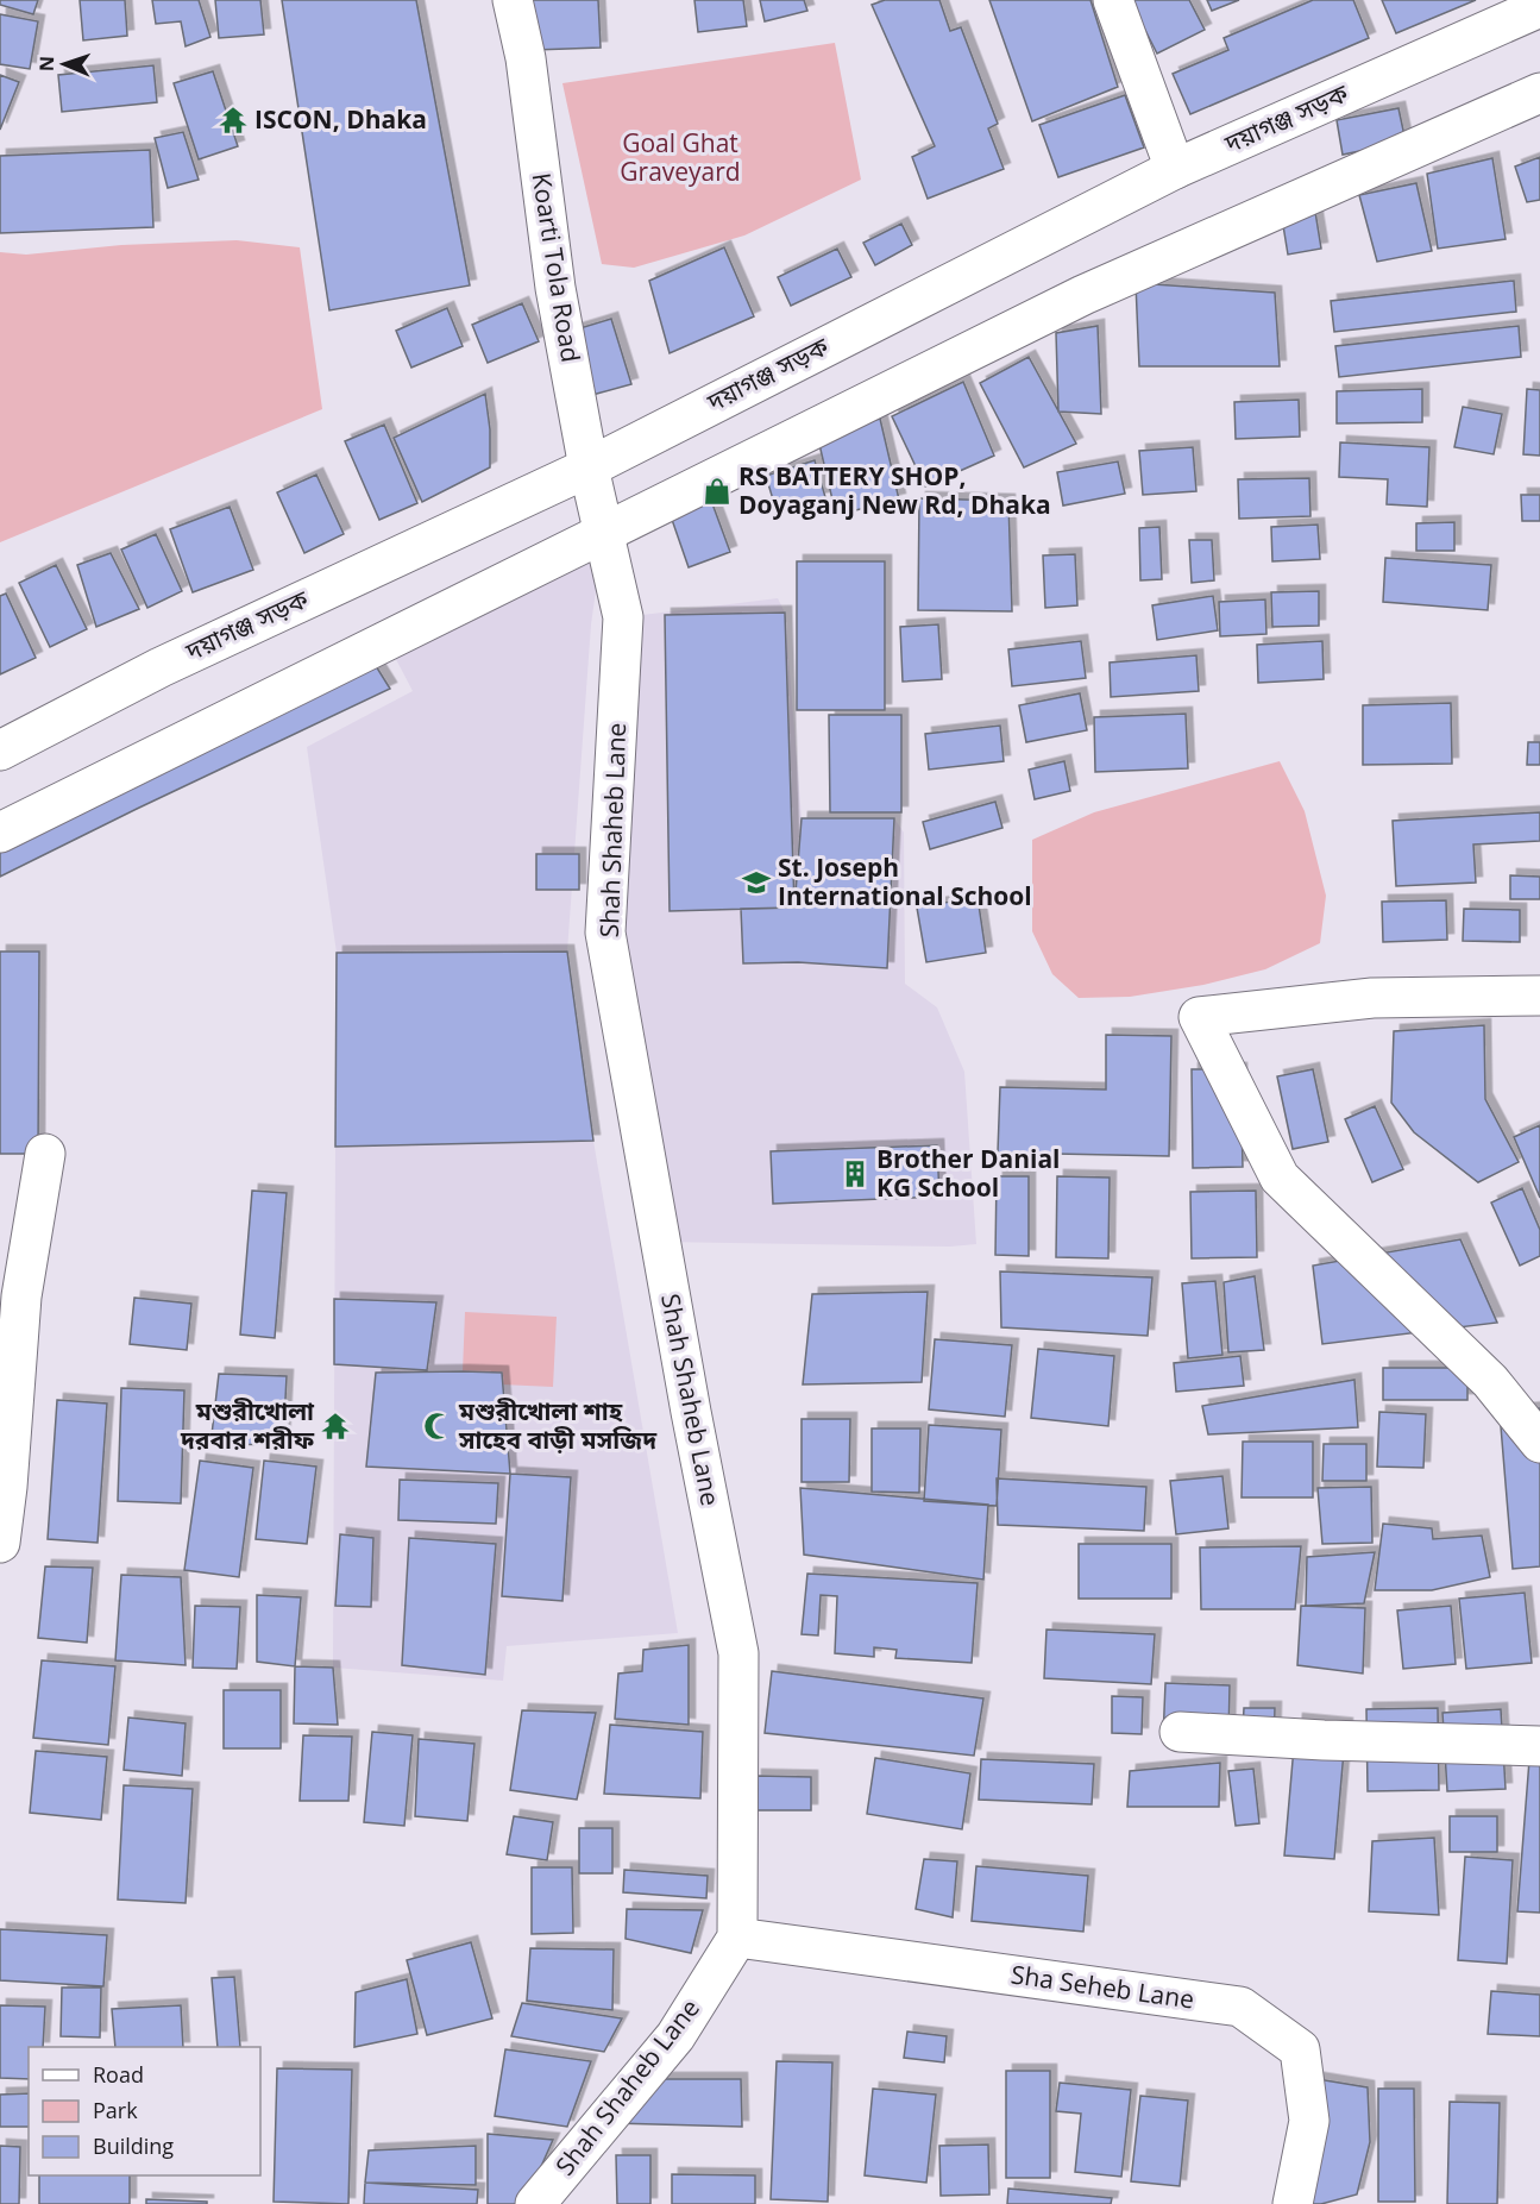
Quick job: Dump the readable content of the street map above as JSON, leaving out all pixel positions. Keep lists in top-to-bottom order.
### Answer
{
  "streets": {
    "street": [
      "দয়াগঞ্জ সড়ক",
      "Koarti Tola Road",
      "Shah Shaheb Lane",
      "Sha Seheb Lane"
    ]
  },
  "crossings": [
    ["দয়াগঞ্জ সড়ক", "Koarti Tola Road"],
    ["Koarti Tola Road", "Shah Shaheb Lane"],
    ["Shah Shaheb Lane", "Sha Seheb Lane"]
  ],
  "parks": ["Goal Ghat Graveyard"],
  "places": {
    "temple": ["ISCON, Dhaka", "মশুরীখোলা দরবার শরীফ"],
    "shop": ["RS BATTERY SHOP, Doyaganj New Rd, Dhaka"],
    "school or university": ["St. Joseph International School"],
    "building": ["Brother Danial KG School"],
    "mosque": ["মশুরীখোলা শাহ সাহেব বাড়ী মসজিদ"]
  },
  "legend": ["Road", "Park", "Building"],
  "north": "left"
}
